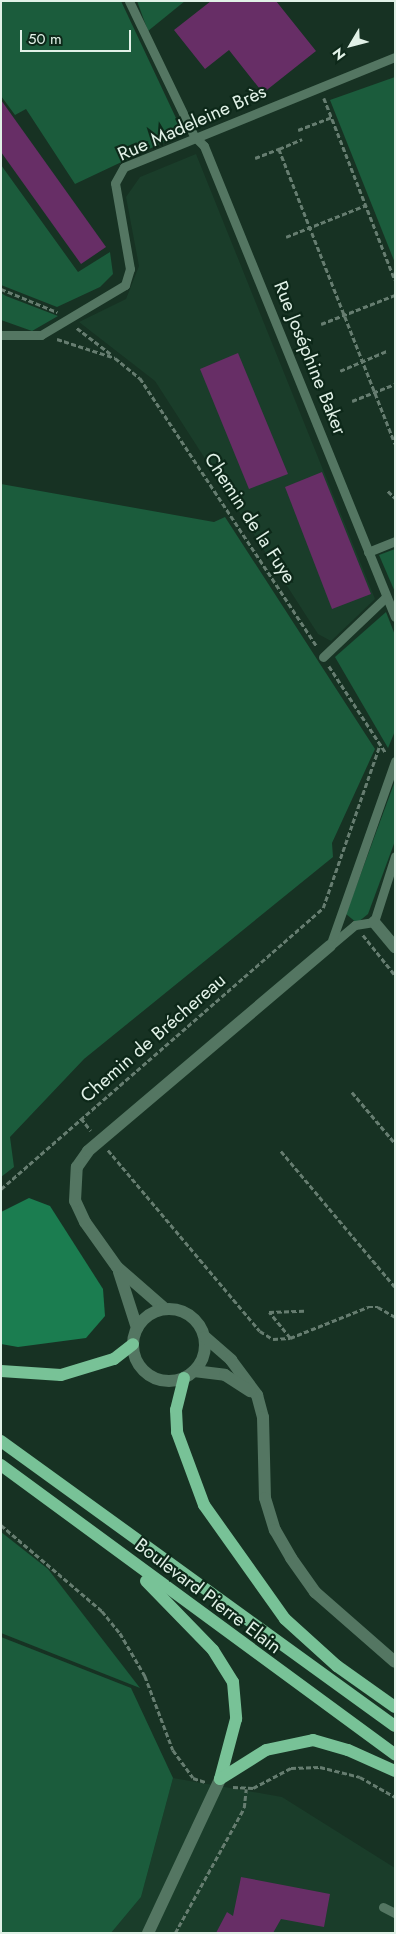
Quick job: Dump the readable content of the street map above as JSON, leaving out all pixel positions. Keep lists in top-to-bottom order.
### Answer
{
  "streets": {
    "main road": ["Boulevard Pierre Elain"],
    "lane": ["Rue Madeleine Brès", "Rue Joséphine Baker"],
    "path": ["Chemin de la Fuye", "Chemin de Bréchereau"]
  },
  "crossings": [
    ["Rue Madeleine Brès", "Rue Joséphine Baker"],
    ["Rue Madeleine Brès", "Chemin de la Fuye"]
  ],
  "scale_bar": "50 m",
  "north": "bottom left"
}
